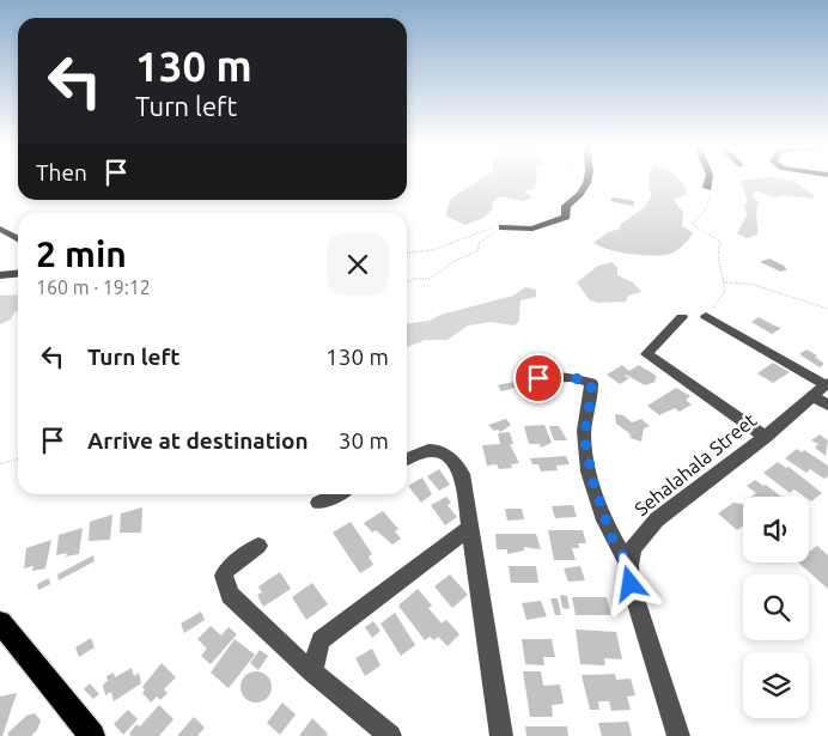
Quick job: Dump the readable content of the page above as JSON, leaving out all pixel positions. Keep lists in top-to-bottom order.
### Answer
{
  "streets": {
    "street": ["Sehalahala Street"]
  },
  "page": {
    "turn": ["130 m", "Turn left"],
    "then": "Then",
    "heading": ["2 min", "160 m · 19:12"],
    "list": [
      {
        "name": "Turn left",
        "value": "130 m"
      },
      {
        "name": "Arrive at destination",
        "value": "30 m"
      }
    ]
  }
}
